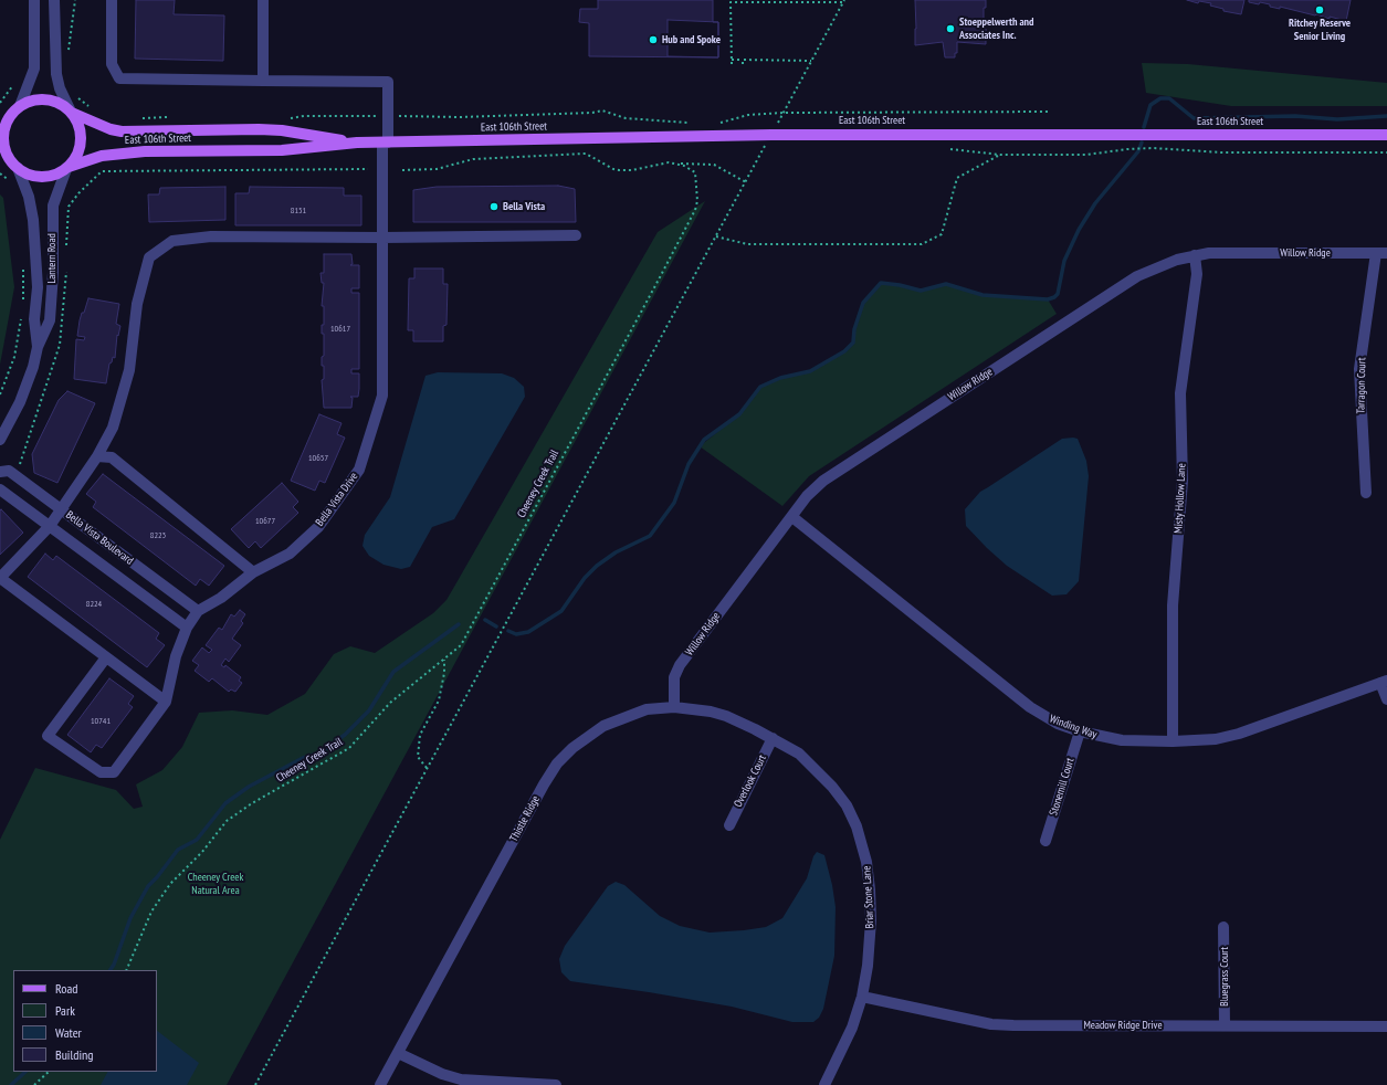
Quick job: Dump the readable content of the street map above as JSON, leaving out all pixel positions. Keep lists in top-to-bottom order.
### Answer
{
  "streets": {
    "main road": ["East 106th Street"],
    "street": [
      "Willow Ridge",
      "Lantern Road",
      "Tarragon Court",
      "Misty Hollow Lane",
      "Bella Vista Drive",
      "Bella Vista Boulevard",
      "Winding Way",
      "Overlook Court",
      "Stonemill Court",
      "Thistle Ridge",
      "Briar Stone Lane",
      "Bluegrass Court",
      "Meadow Ridge Drive"
    ],
    "path": ["Cheeney Creek Trail"]
  },
  "crossings": [
    ["East 106th Street", "Lantern Road"],
    ["East 106th Street", "Bella Vista Drive"],
    ["Willow Ridge", "Tarragon Court"],
    ["Willow Ridge", "Misty Hollow Lane"],
    ["Willow Ridge", "Winding Way"],
    ["Willow Ridge", "Thistle Ridge"],
    ["Misty Hollow Lane", "Winding Way"],
    ["Bella Vista Drive", "Bella Vista Boulevard"],
    ["Winding Way", "Stonemill Court"],
    ["Overlook Court", "Thistle Ridge"],
    ["Overlook Court", "Briar Stone Lane"],
    ["Thistle Ridge", "Briar Stone Lane"],
    ["Briar Stone Lane", "Meadow Ridge Drive"],
    ["Bluegrass Court", "Meadow Ridge Drive"]
  ],
  "parks": ["Cheeney Creek Natural Area"],
  "places": [
    "Ritchey Reserve Senior Living",
    "Stoeppelwerth and Associates Inc.",
    "Hub and Spoke",
    "Bella Vista"
  ],
  "house_numbers": [
    "8151",
    "10617",
    "10657",
    "10677",
    "8223",
    "8224",
    "10741"
  ],
  "legend": [
    "Road",
    "Park",
    "Water",
    "Building"
  ]
}
